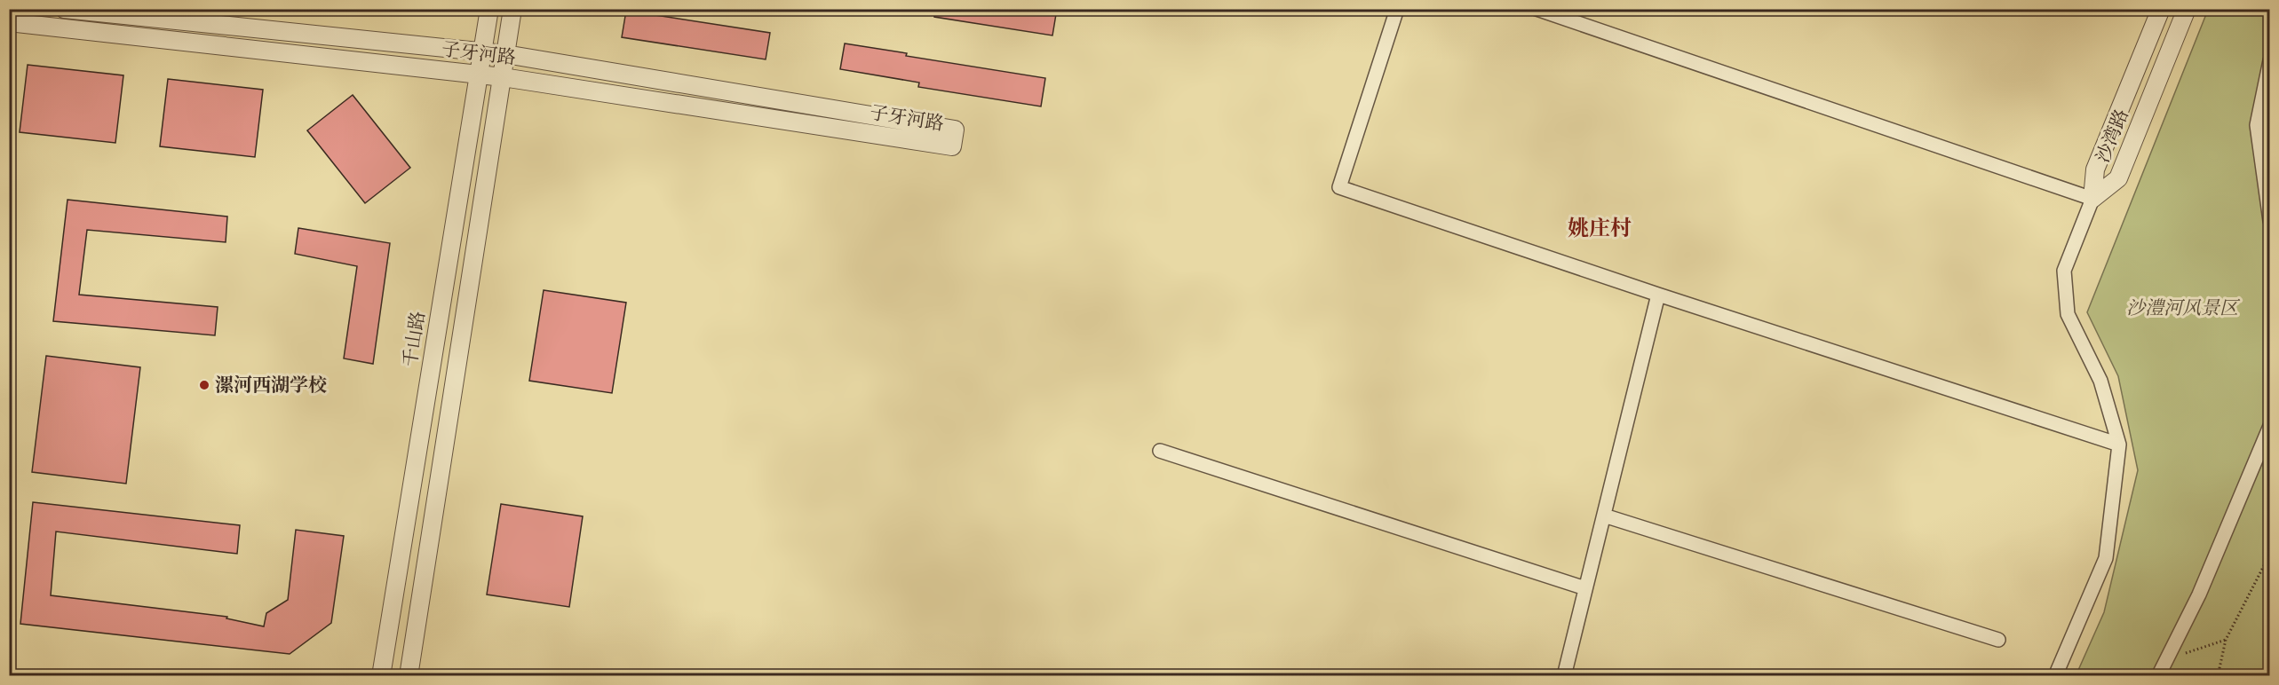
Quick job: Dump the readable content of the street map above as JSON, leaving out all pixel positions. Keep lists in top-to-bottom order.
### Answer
{
  "streets": {
    "street": ["子牙河路", "沙湾路", "千山路"]
  },
  "crossings": [
    ["子牙河路", "千山路"]
  ],
  "districts": ["姚庄村"],
  "parks": ["沙澧河风景区"],
  "places": ["漯河西湖学校"]
}
